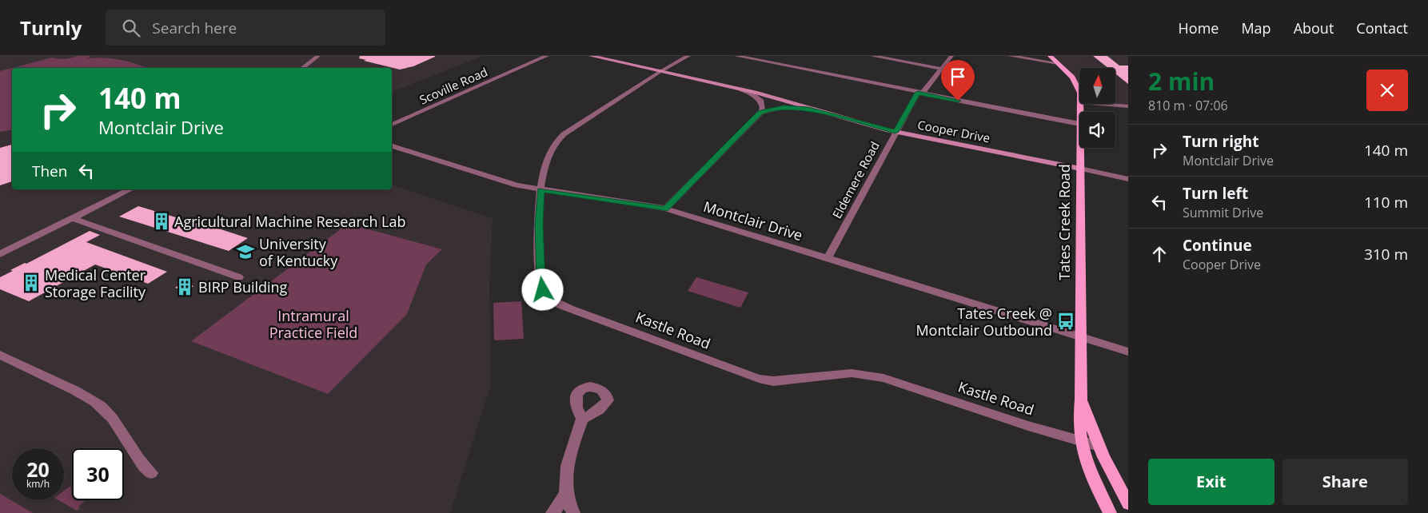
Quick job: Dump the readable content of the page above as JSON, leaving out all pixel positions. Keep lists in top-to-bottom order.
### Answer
{
  "streets": {
    "main road": ["Cooper Drive", "Tates Creek Road"],
    "street": [
      "Scoville Road",
      "Eldemere Road",
      "Montclair Drive",
      "Kastle Road"
    ]
  },
  "crossings": [
    ["Cooper Drive", "Eldemere Road"],
    ["Cooper Drive", "Tates Creek Road"],
    ["Cooper Drive", "Kastle Road"],
    ["Eldemere Road", "Montclair Drive"],
    ["Montclair Drive", "Tates Creek Road"],
    ["Montclair Drive", "Kastle Road"],
    ["Tates Creek Road", "Kastle Road"]
  ],
  "parks": ["Intramural Practice Field"],
  "places": {
    "building": ["Agricultural Machine Research Lab", "Medical Center Storage Facility", "BIRP Building"],
    "school or university": ["University of Kentucky"],
    "bus stop": ["Tates Creek @ Montclair Outbound"]
  },
  "north": "top",
  "page": {
    "header": "Turnly",
    "search": "Search here",
    "nav": [
      "Home",
      "Map",
      "About",
      "Contact"
    ],
    "heading": ["2 min", "810 m · 07:06"],
    "turn": ["140 m", "Montclair Drive"],
    "list": [
      {
        "name": "Turn right",
        "note": "Montclair Drive",
        "value": "140 m"
      },
      {
        "name": "Turn left",
        "note": "Summit Drive",
        "value": "110 m"
      },
      {
        "name": "Continue",
        "note": "Cooper Drive",
        "value": "310 m"
      }
    ],
    "then": "Then",
    "speed": "20 km/h",
    "limit": "30",
    "buttons": ["Exit", "Share"]
  }
}
